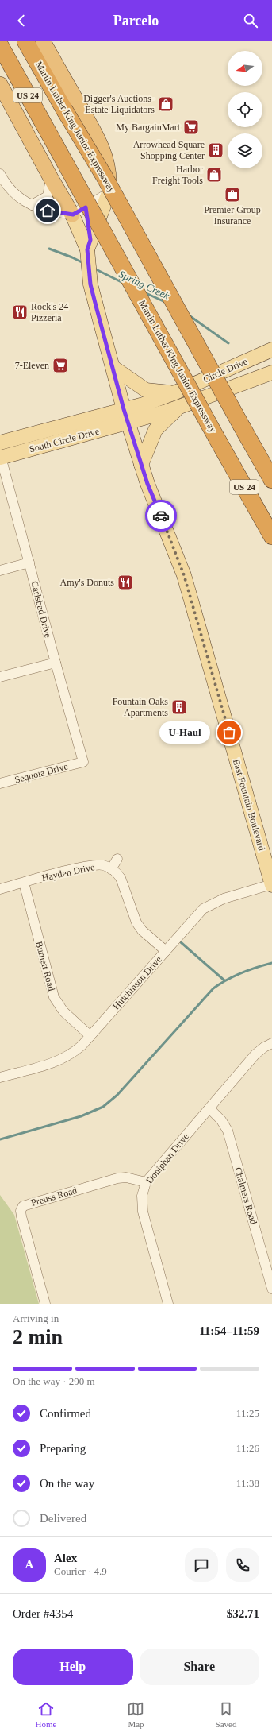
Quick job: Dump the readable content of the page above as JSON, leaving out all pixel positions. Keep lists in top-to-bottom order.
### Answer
{
  "streets": {
    "highway": ["US 24", "Martin Luther King Junior Expressway"],
    "main road": ["Circle Drive", "South Circle Drive", "East Fountain Boulevard"],
    "street": [
      "Carlsbad Drive",
      "Sequoia Drive",
      "Hayden Drive",
      "Burnett Road",
      "Hutchinson Drive",
      "Doniphan Drive",
      "Chalmers Road",
      "Preuss Road"
    ]
  },
  "crossings": [
    ["Circle Drive", "South Circle Drive"],
    ["Circle Drive", "East Fountain Boulevard"],
    ["South Circle Drive", "Carlsbad Drive"],
    ["South Circle Drive", "East Fountain Boulevard"],
    ["Carlsbad Drive", "Sequoia Drive"],
    ["East Fountain Boulevard", "Hutchinson Drive"],
    ["Hayden Drive", "Burnett Road"],
    ["Burnett Road", "Hutchinson Drive"],
    ["Doniphan Drive", "Chalmers Road"],
    ["Doniphan Drive", "Preuss Road"]
  ],
  "water": ["Spring Creek"],
  "places": {
    "shop": ["Digger's Auctions- Estate Liquidators", "Harbor Freight Tools"],
    "supermarket": ["My BargainMart", "7-Eleven"],
    "building": ["Arrowhead Square Shopping Center", "Fountain Oaks Apartments"],
    "office": ["Premier Group Insurance"],
    "restaurant": ["Rock's 24 Pizzeria", "Amy's Donuts"],
    "other": ["U-Haul"]
  },
  "north": "left",
  "page": {
    "header": "Parcelo",
    "bubble": "U-Haul",
    "heading": ["2 min", "Arriving in", "11:54–11:59"],
    "panel": [
      "Alex",
      "Courier · 4.9",
      "Order #4354",
      "$32.71"
    ],
    "bar": "On the way · 290 m",
    "list": [
      ["Confirmed", "11:25"],
      ["Preparing", "11:26"],
      ["On the way", "11:38"],
      "Delivered"
    ],
    "round": "A",
    "buttons": ["Help", "Share"],
    "tabs": ["Home", "Map", "Saved"]
  }
}
